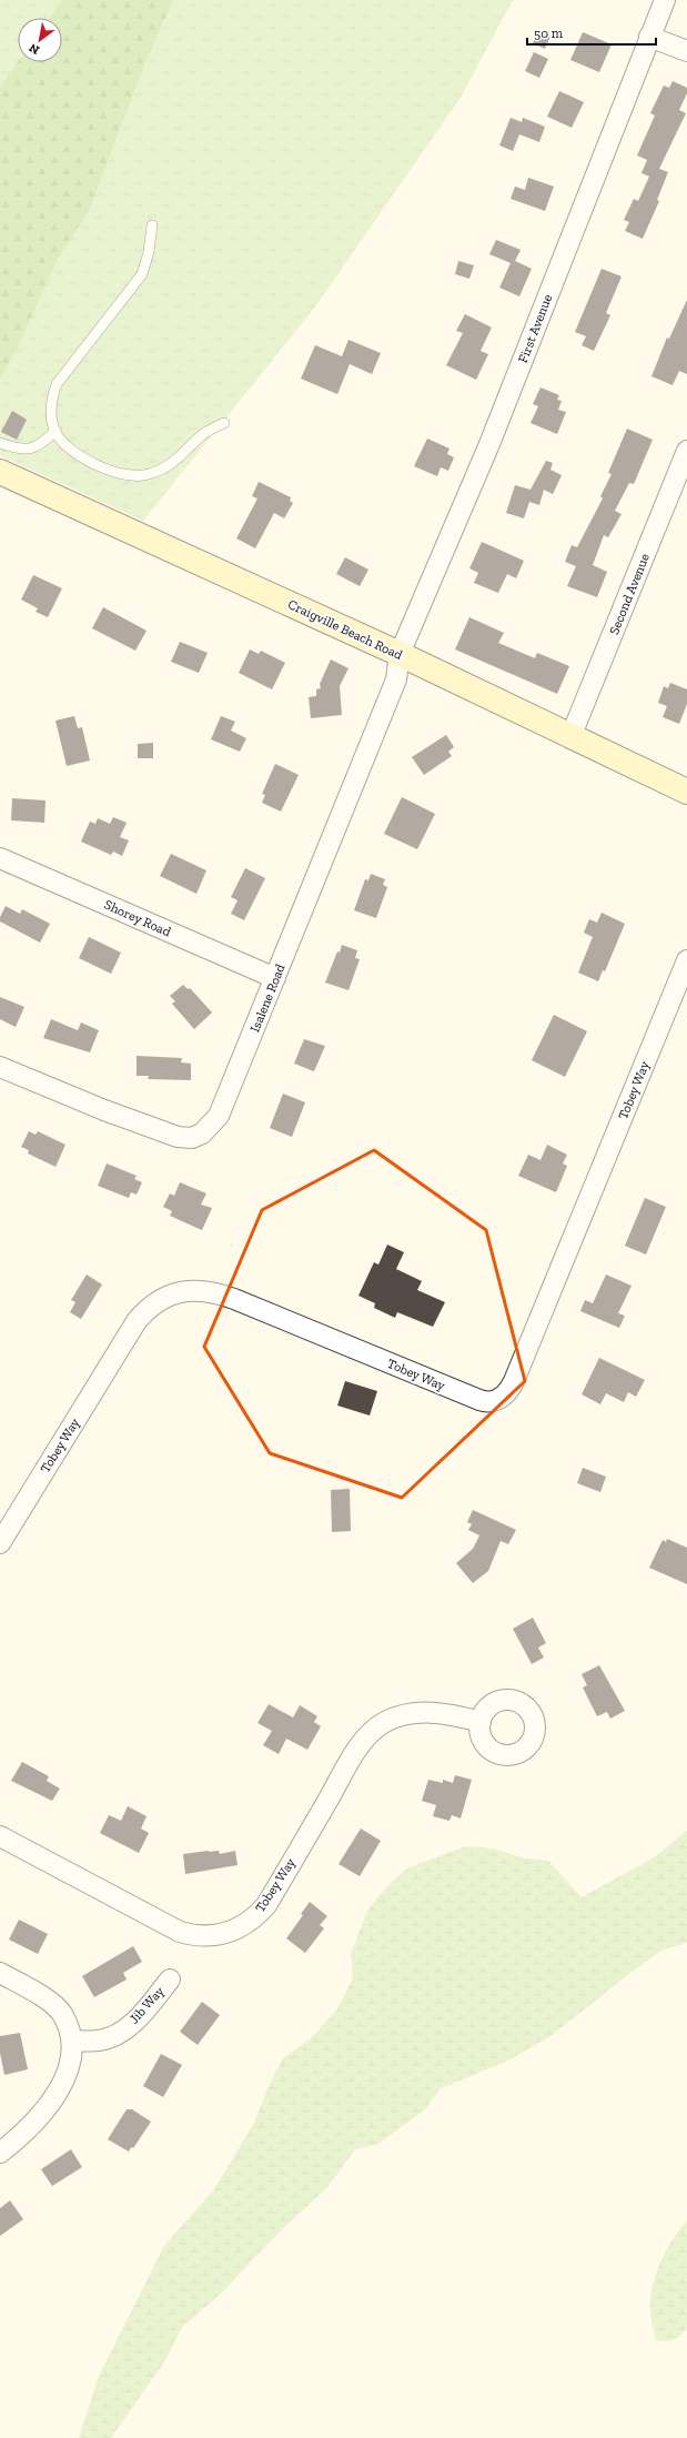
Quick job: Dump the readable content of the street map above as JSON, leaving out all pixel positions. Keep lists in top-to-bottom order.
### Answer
{
  "streets": {
    "main road": ["Craigville Beach Road"],
    "street": [
      "First Avenue",
      "Second Avenue",
      "Shorey Road",
      "Isalene Road",
      "Tobey Way",
      "Jib Way"
    ]
  },
  "crossings": [
    ["First Avenue", "Craigville Beach Road"],
    ["First Avenue", "Isalene Road"],
    ["Second Avenue", "Craigville Beach Road"],
    ["Craigville Beach Road", "Isalene Road"],
    ["Shorey Road", "Isalene Road"]
  ],
  "scale_bar": "50 m",
  "north": "bottom left"
}
